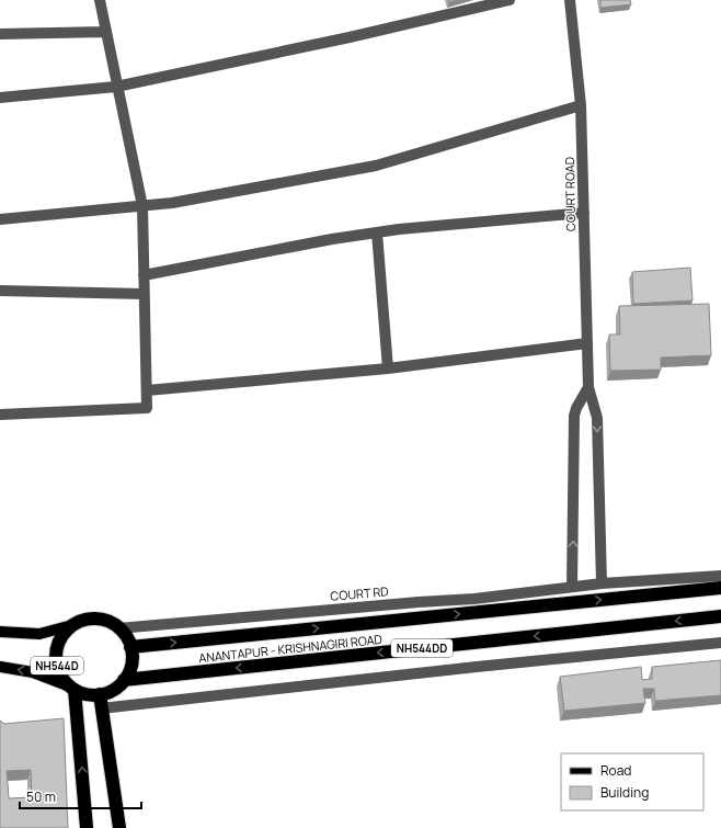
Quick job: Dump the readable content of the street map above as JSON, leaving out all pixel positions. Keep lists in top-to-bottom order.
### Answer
{
  "streets": {
    "highway": ["ANANTAPUR - KRISHNAGIRI ROAD", "NH544DD", "NH544D"],
    "street": ["COURT ROAD", "COURT RD"]
  },
  "crossings": [
    ["COURT ROAD", "COURT RD"],
    ["COURT RD", "ANANTAPUR - KRISHNAGIRI ROAD"],
    ["COURT RD", "NH544D"],
    ["ANANTAPUR - KRISHNAGIRI ROAD", "NH544D"]
  ],
  "legend": ["Road", "Building"],
  "scale_bar": "50 m"
}
